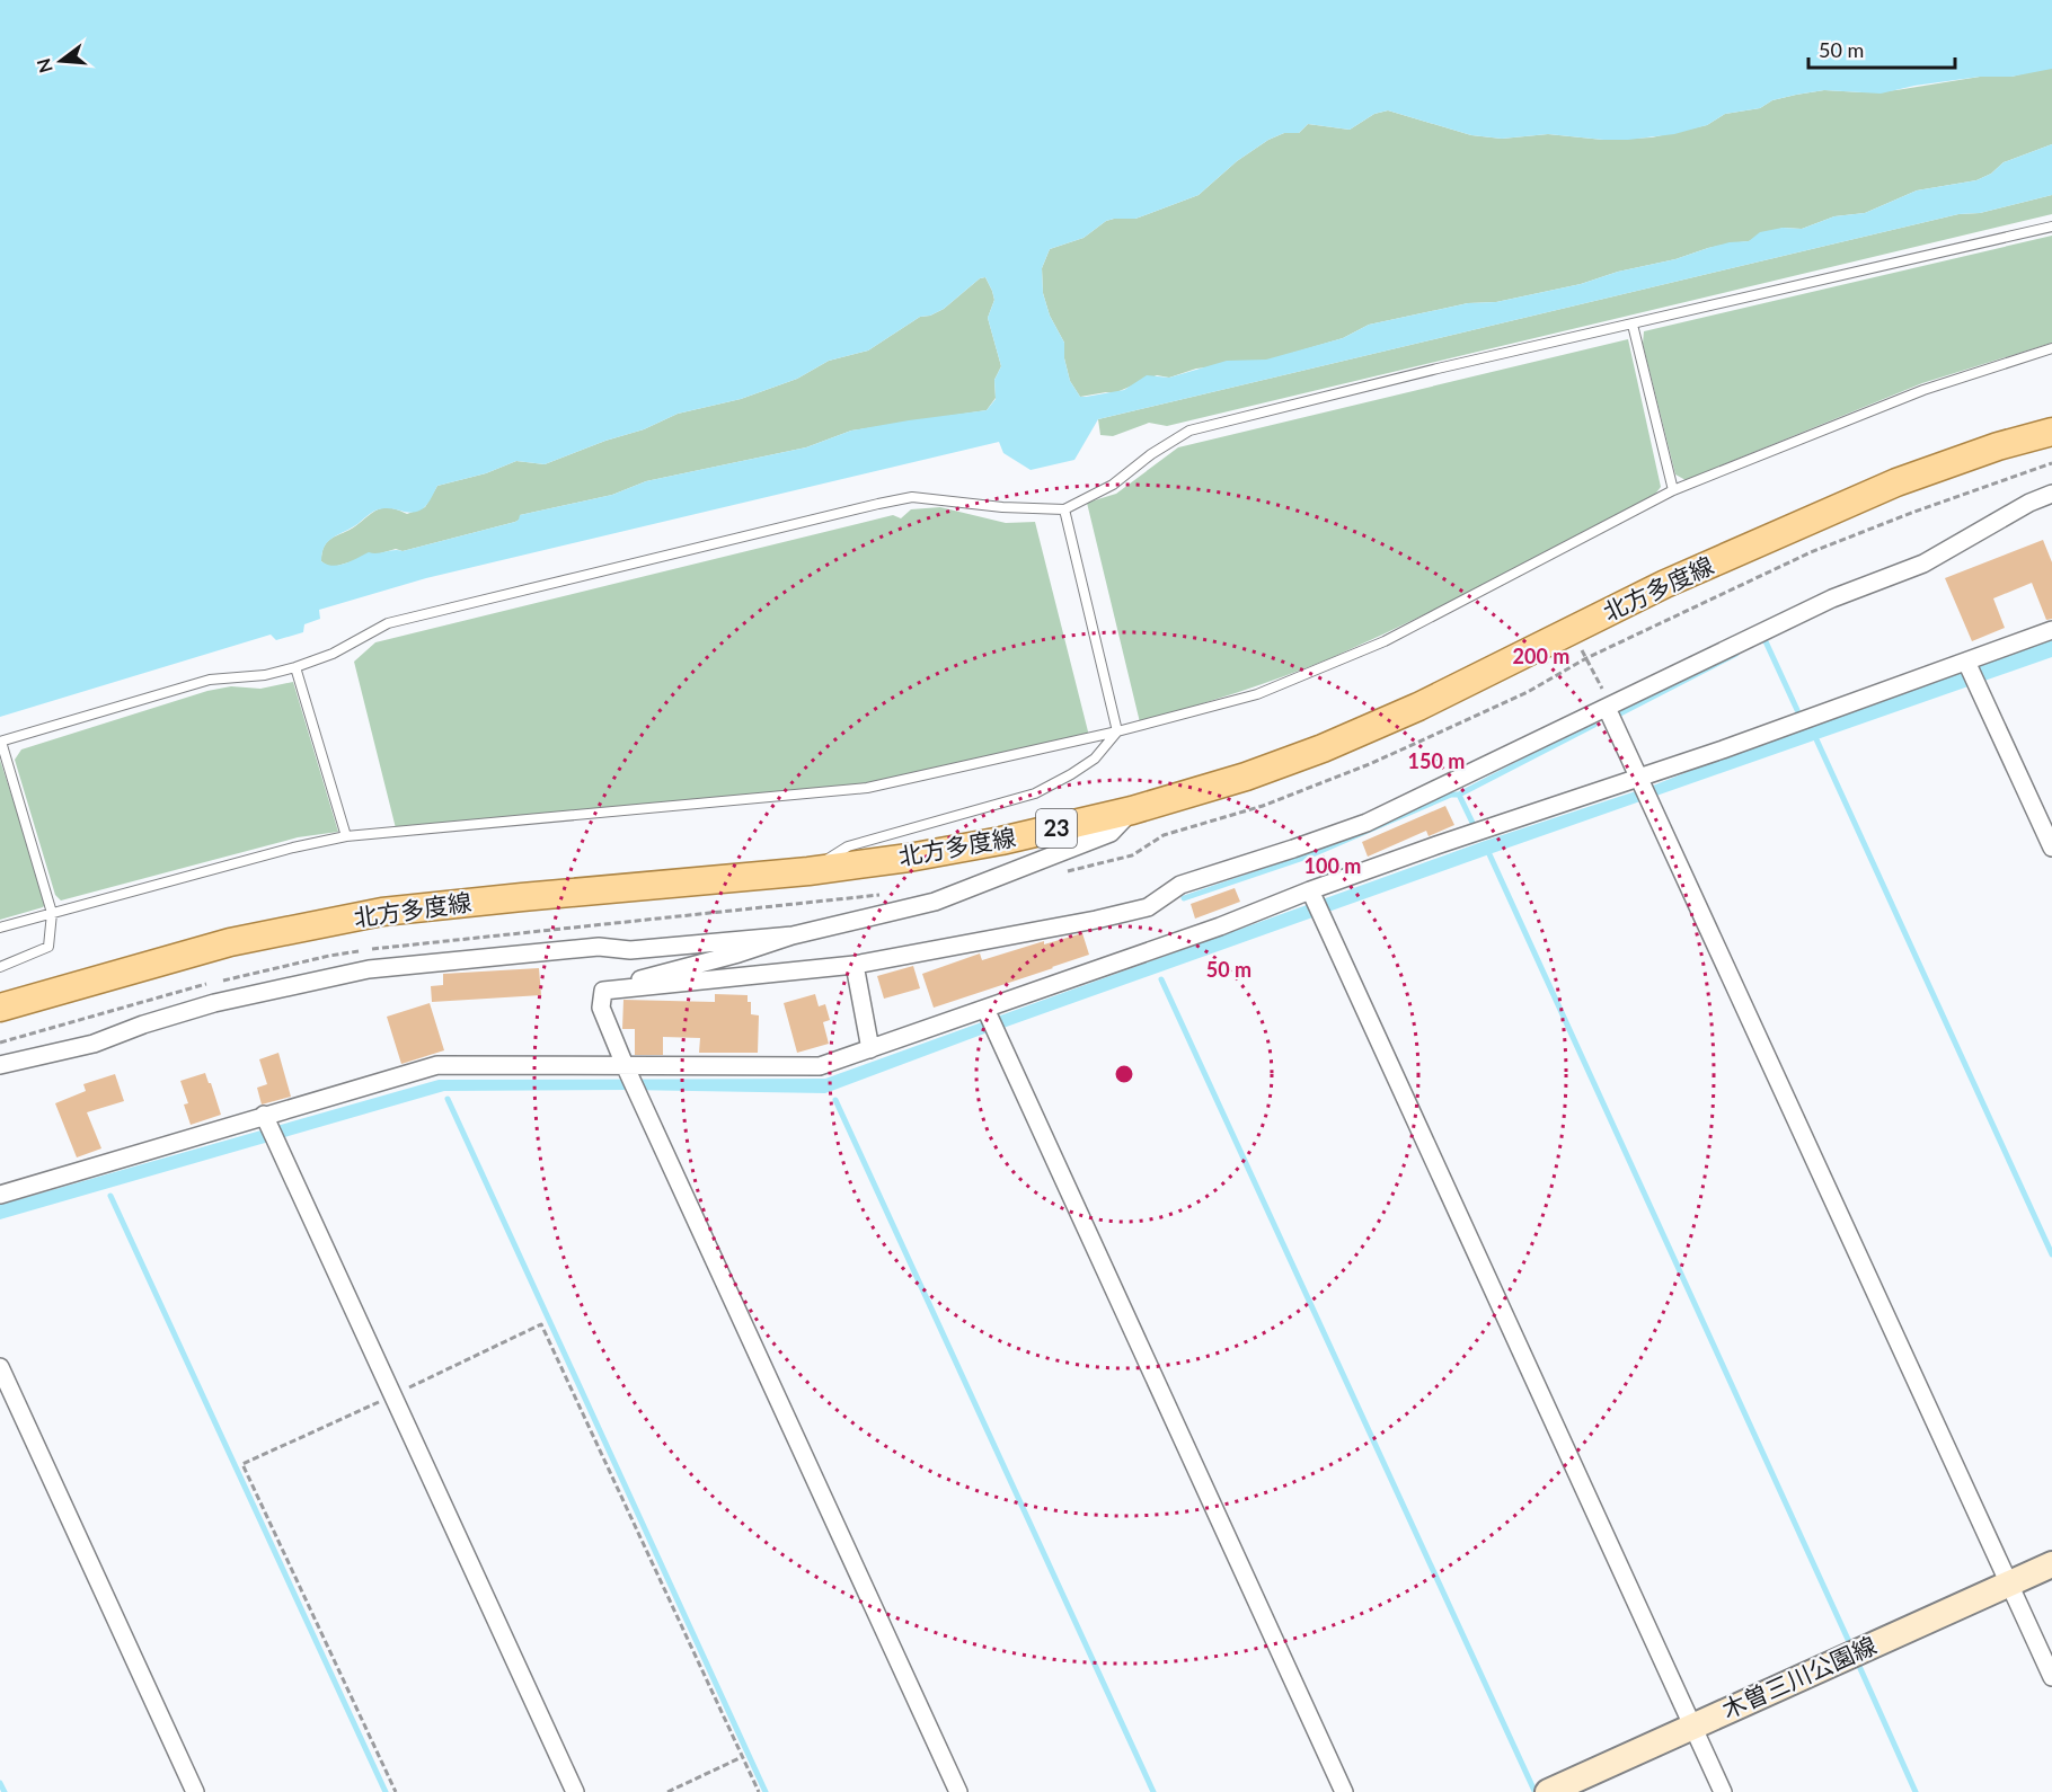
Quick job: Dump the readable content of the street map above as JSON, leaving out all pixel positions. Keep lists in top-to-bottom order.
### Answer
{
  "streets": {
    "main road": ["北方多度線", "23", "木曽三川公園線"]
  },
  "scale_bar": "50 m",
  "north": "left",
  "rings": [
    "200 m",
    "150 m",
    "100 m",
    "50 m"
  ]
}
